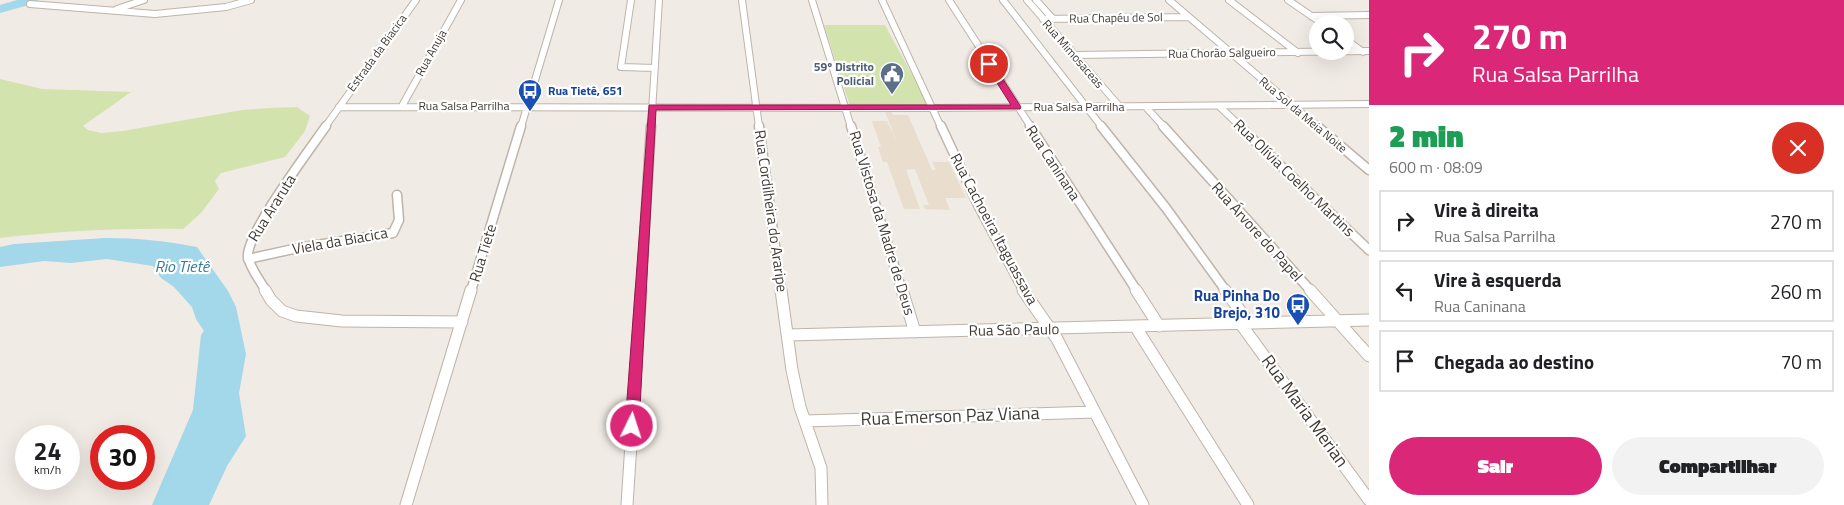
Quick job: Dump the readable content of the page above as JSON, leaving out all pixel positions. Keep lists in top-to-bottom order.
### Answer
{
  "streets": {
    "street": [
      "Rua Chapéu de Sol",
      "Estrada da Biacica",
      "Rua Anuja",
      "Rua Chorão Salgueiro",
      "Rua Mimosaceas",
      "Rua Salsa Parrilha",
      "Rua Sol da Meia Noite",
      "Rua Caninana",
      "Rua Olívia Coelho Martins",
      "Rua Araruta",
      "Rua Cordilheira do Araripe",
      "Rua Vistosa da Madre de Deus",
      "Rua Cachoeira Itaguassava",
      "Rua Árvore do Papel",
      "Viela da Biacica",
      "Rua Tiete",
      "Rua São Paulo",
      "Rua Maria Merian",
      "Rua Emerson Paz Viana"
    ]
  },
  "crossings": [
    ["Rua Chapéu de Sol", "Rua Mimosaceas"],
    ["Rua Chapéu de Sol", "Rua Sol da Meia Noite"],
    ["Estrada da Biacica", "Rua Salsa Parrilha"],
    ["Estrada da Biacica", "Rua Araruta"],
    ["Rua Anuja", "Rua Salsa Parrilha"],
    ["Rua Chorão Salgueiro", "Rua Mimosaceas"],
    ["Rua Chorão Salgueiro", "Rua Sol da Meia Noite"],
    ["Rua Mimosaceas", "Rua Salsa Parrilha"],
    ["Rua Salsa Parrilha", "Rua Sol da Meia Noite"],
    ["Rua Salsa Parrilha", "Rua Caninana"],
    ["Rua Salsa Parrilha", "Rua Olívia Coelho Martins"],
    ["Rua Salsa Parrilha", "Rua Araruta"],
    ["Rua Salsa Parrilha", "Rua Cordilheira do Araripe"],
    ["Rua Salsa Parrilha", "Rua Vistosa da Madre de Deus"],
    ["Rua Salsa Parrilha", "Rua Cachoeira Itaguassava"],
    ["Rua Salsa Parrilha", "Rua Árvore do Papel"],
    ["Rua Salsa Parrilha", "Rua Tiete"],
    ["Rua Salsa Parrilha", "Rua Maria Merian"],
    ["Rua Caninana", "Rua São Paulo"],
    ["Rua Araruta", "Viela da Biacica"],
    ["Rua Araruta", "Rua Tiete"],
    ["Rua Cordilheira do Araripe", "Rua São Paulo"],
    ["Rua Cordilheira do Araripe", "Rua Emerson Paz Viana"],
    ["Rua Vistosa da Madre de Deus", "Rua São Paulo"],
    ["Rua Cachoeira Itaguassava", "Rua São Paulo"],
    ["Rua Cachoeira Itaguassava", "Rua Emerson Paz Viana"],
    ["Rua Árvore do Papel", "Rua São Paulo"],
    ["Rua São Paulo", "Rua Maria Merian"]
  ],
  "water": ["Rio Tietê"],
  "places": {
    "public building": ["59º Distrito Policial"],
    "bus stop": ["Rua Tietê, 651", "Rua Pinha Do Brejo, 310"]
  },
  "page": {
    "turn": ["270 m", "Rua Salsa Parrilha"],
    "heading": ["2 min", "600 m · 08:09"],
    "list": [
      {
        "name": "Vire à direita",
        "note": "Rua Salsa Parrilha",
        "value": "270 m"
      },
      {
        "name": "Vire à esquerda",
        "note": "Rua Caninana",
        "value": "260 m"
      },
      {
        "name": "Chegada ao destino",
        "value": "70 m"
      }
    ],
    "speed": "24 km/h",
    "limit": "30",
    "buttons": ["Sair", "Compartilhar"]
  }
}
